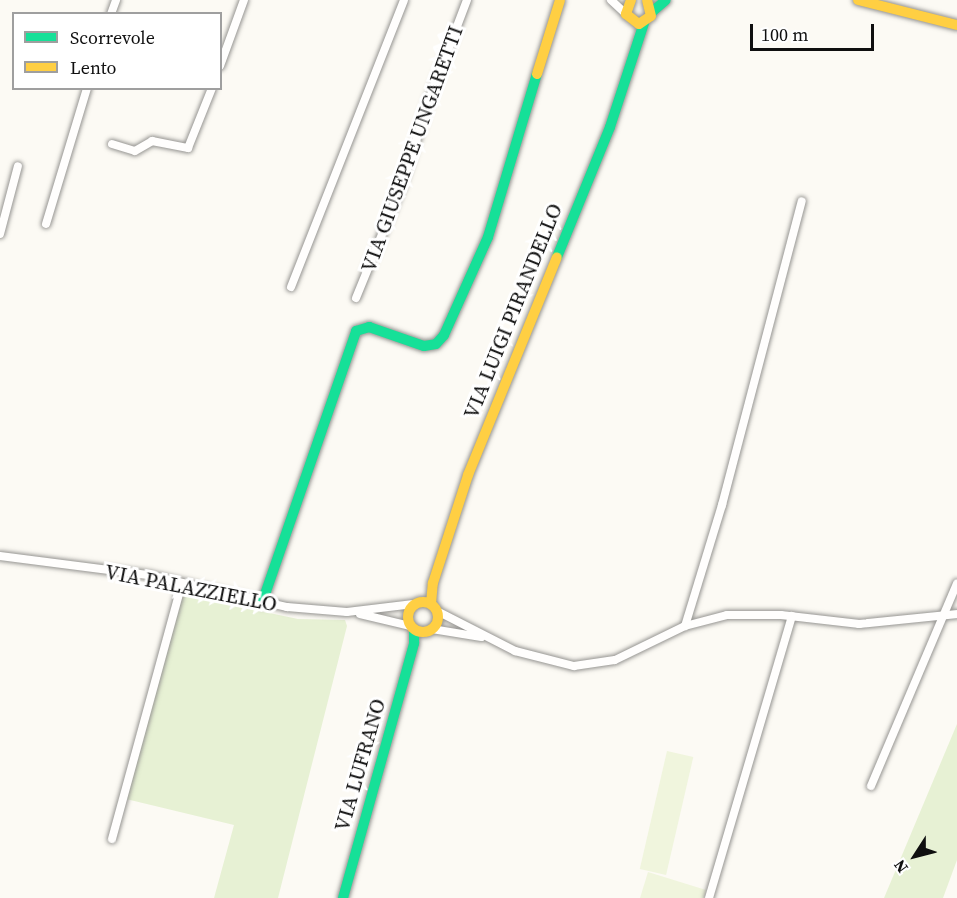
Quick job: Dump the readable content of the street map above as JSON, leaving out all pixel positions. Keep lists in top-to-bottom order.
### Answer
{
  "streets": {
    "street": [
      "VIA GIUSEPPE UNGARETTI",
      "VIA LUIGI PIRANDELLO",
      "VIA PALAZZIELLO",
      "VIA LUFRANO"
    ]
  },
  "crossings": [
    ["VIA LUIGI PIRANDELLO", "VIA PALAZZIELLO"],
    ["VIA LUIGI PIRANDELLO", "VIA LUFRANO"],
    ["VIA PALAZZIELLO", "VIA LUFRANO"]
  ],
  "legend": ["Scorrevole", "Lento"],
  "scale_bar": "100 m",
  "north": "bottom left"
}
